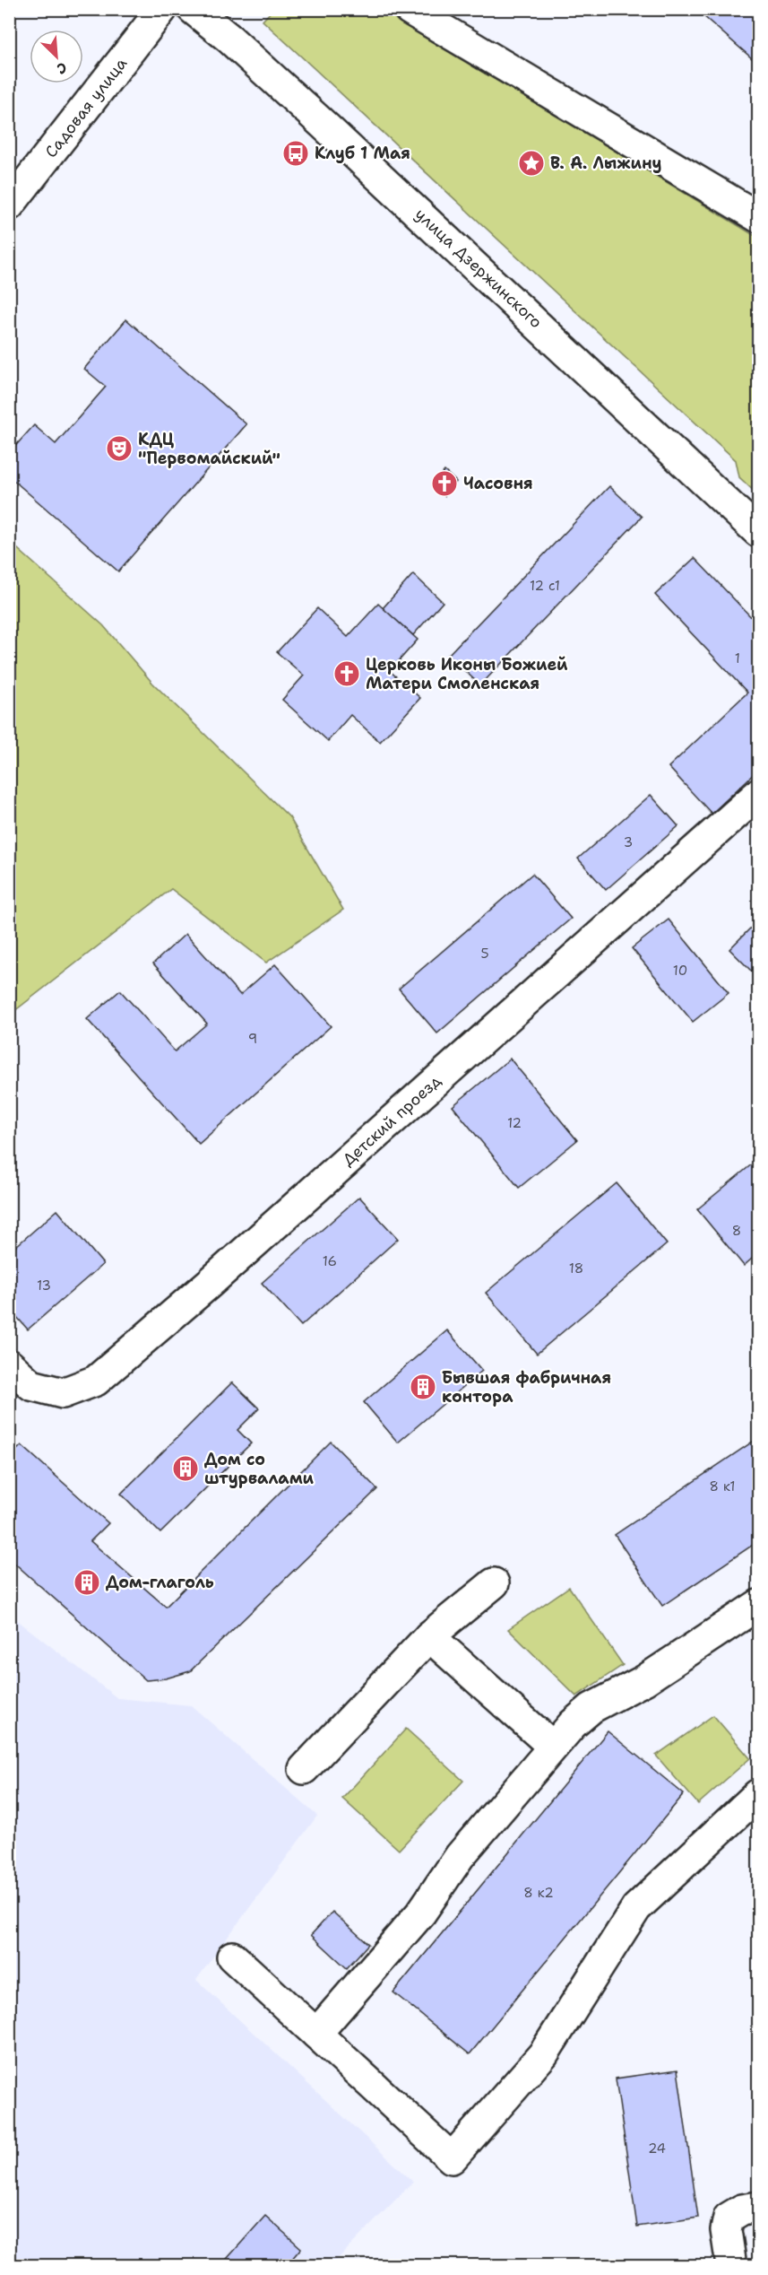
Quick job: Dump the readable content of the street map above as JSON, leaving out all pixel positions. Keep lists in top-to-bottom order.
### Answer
{
  "streets": {
    "street": ["Садовая улица", "улица Дзержинского", "Детский проезд"]
  },
  "places": {
    "bus stop": ["Клуб 1 Мая"],
    "place": ["В. А. Лыжину"],
    "theatre": ["КДЦ \"Первомайский\""],
    "church": ["Часовня", "Церковь Иконы Божией Матери Смоленская"],
    "building": ["Бывшая фабричная контора", "Дом со штурвалами", "Дом-глаголь"]
  },
  "house_numbers": [
    "12 с1",
    "1",
    "3",
    "5",
    "10",
    "9",
    "12",
    "8",
    "16",
    "18",
    "13",
    "8 к1",
    "8 к2",
    "24"
  ],
  "north": "bottom right"
}
